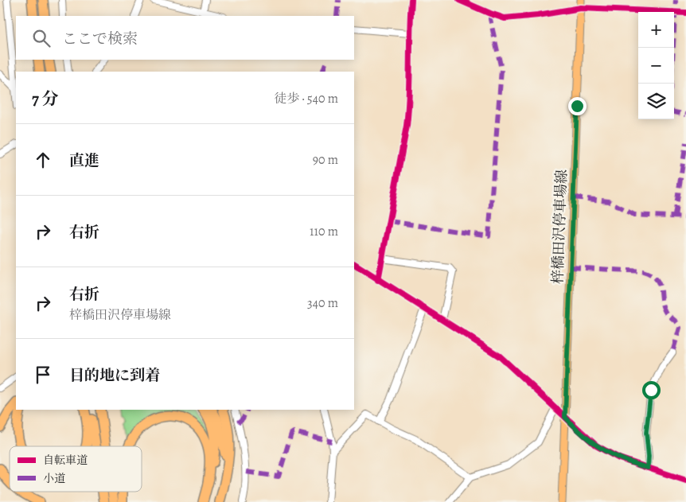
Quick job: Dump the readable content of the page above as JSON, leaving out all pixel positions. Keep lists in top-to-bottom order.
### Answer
{
  "streets": {
    "main road": ["梓橋田沢停車場線"]
  },
  "legend": ["自転車道", "小道"],
  "page": {
    "map_buttons": ["+", "−"],
    "search": "ここで検索",
    "heading": ["7 分", "徒歩 · 540 m"],
    "list": [
      ["直進", "90 m"],
      ["右折", "110 m"],
      ["右折", "梓橋田沢停車場線", "340 m"],
      "目的地に到着"
    ]
  }
}
